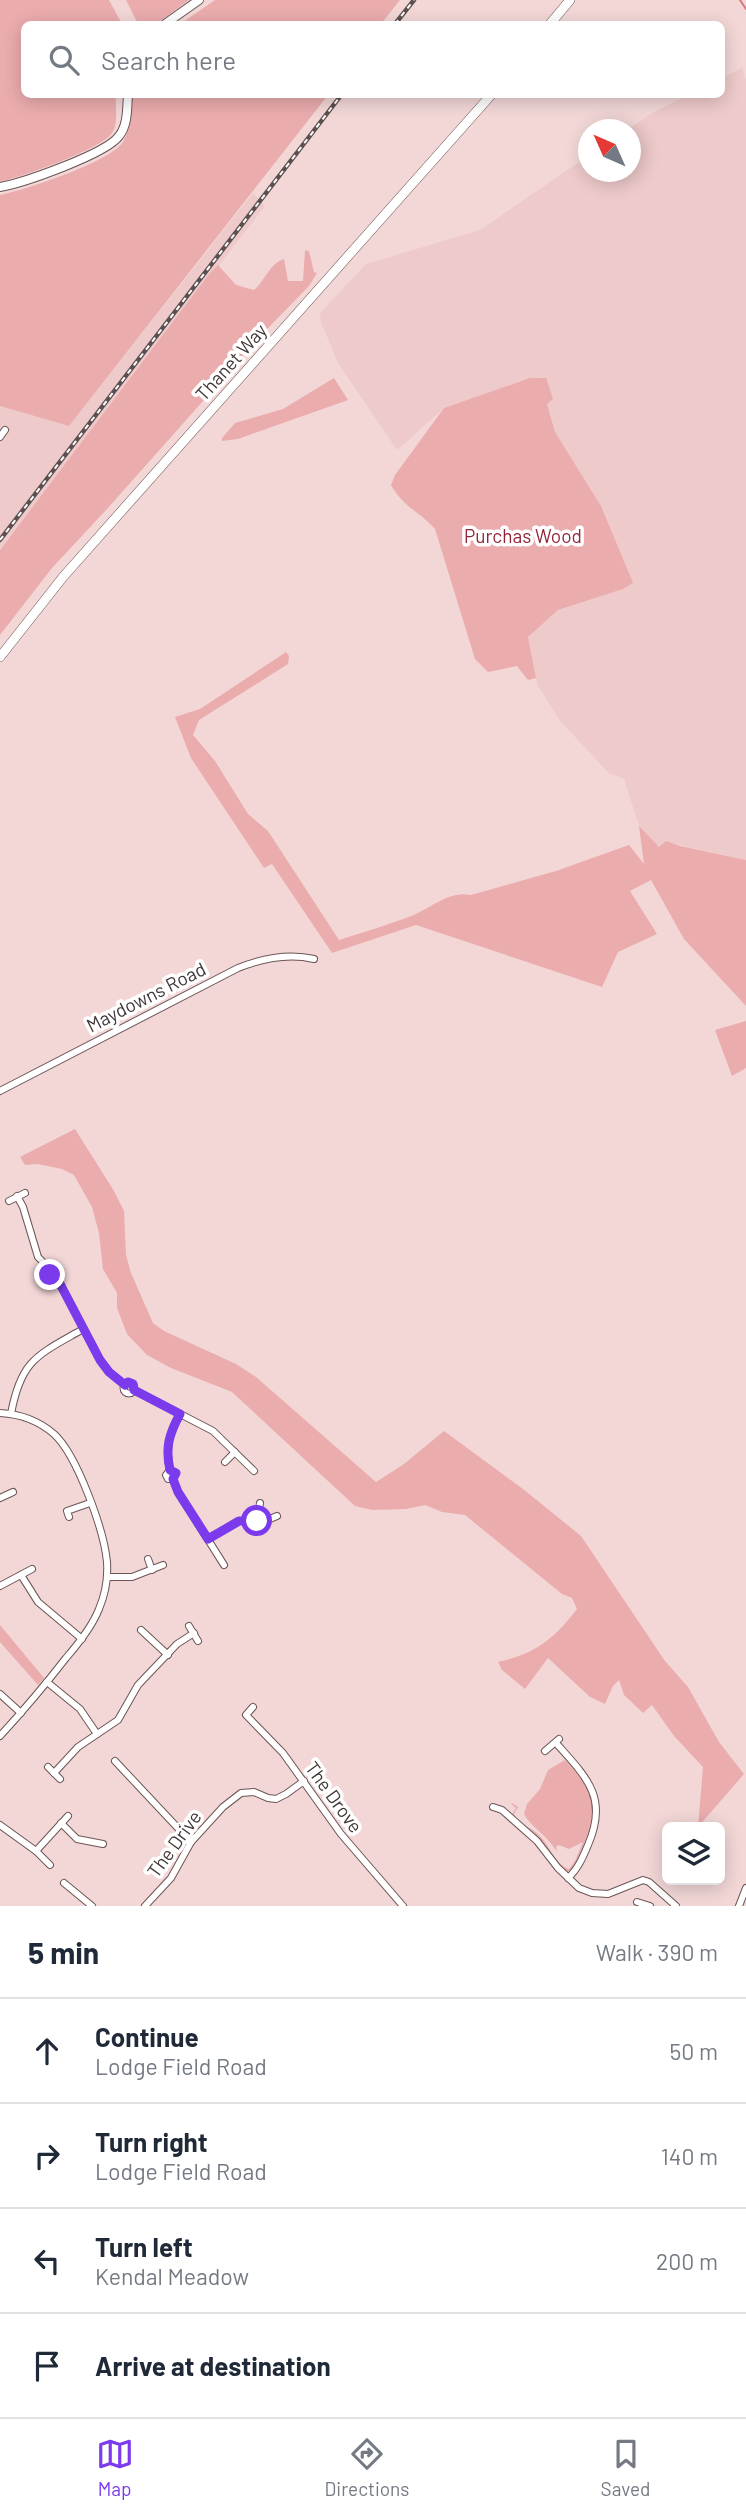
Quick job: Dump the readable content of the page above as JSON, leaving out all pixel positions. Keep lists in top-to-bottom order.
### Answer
{
  "streets": {
    "main road": ["Thanet Way"],
    "street": ["Maydowns Road", "The Drove", "The Drive"]
  },
  "crossings": [
    ["The Drove", "The Drive"]
  ],
  "parks": ["Purchas Wood"],
  "north": "top left",
  "page": {
    "search": "Search here",
    "heading": ["5 min", "Walk · 390 m"],
    "list": [
      ["Continue", "Lodge Field Road", "50 m"],
      ["Turn right", "Lodge Field Road", "140 m"],
      ["Turn left", "Kendal Meadow", "200 m"],
      "Arrive at destination"
    ],
    "nav": ["Map", "Directions", "Saved"]
  }
}
